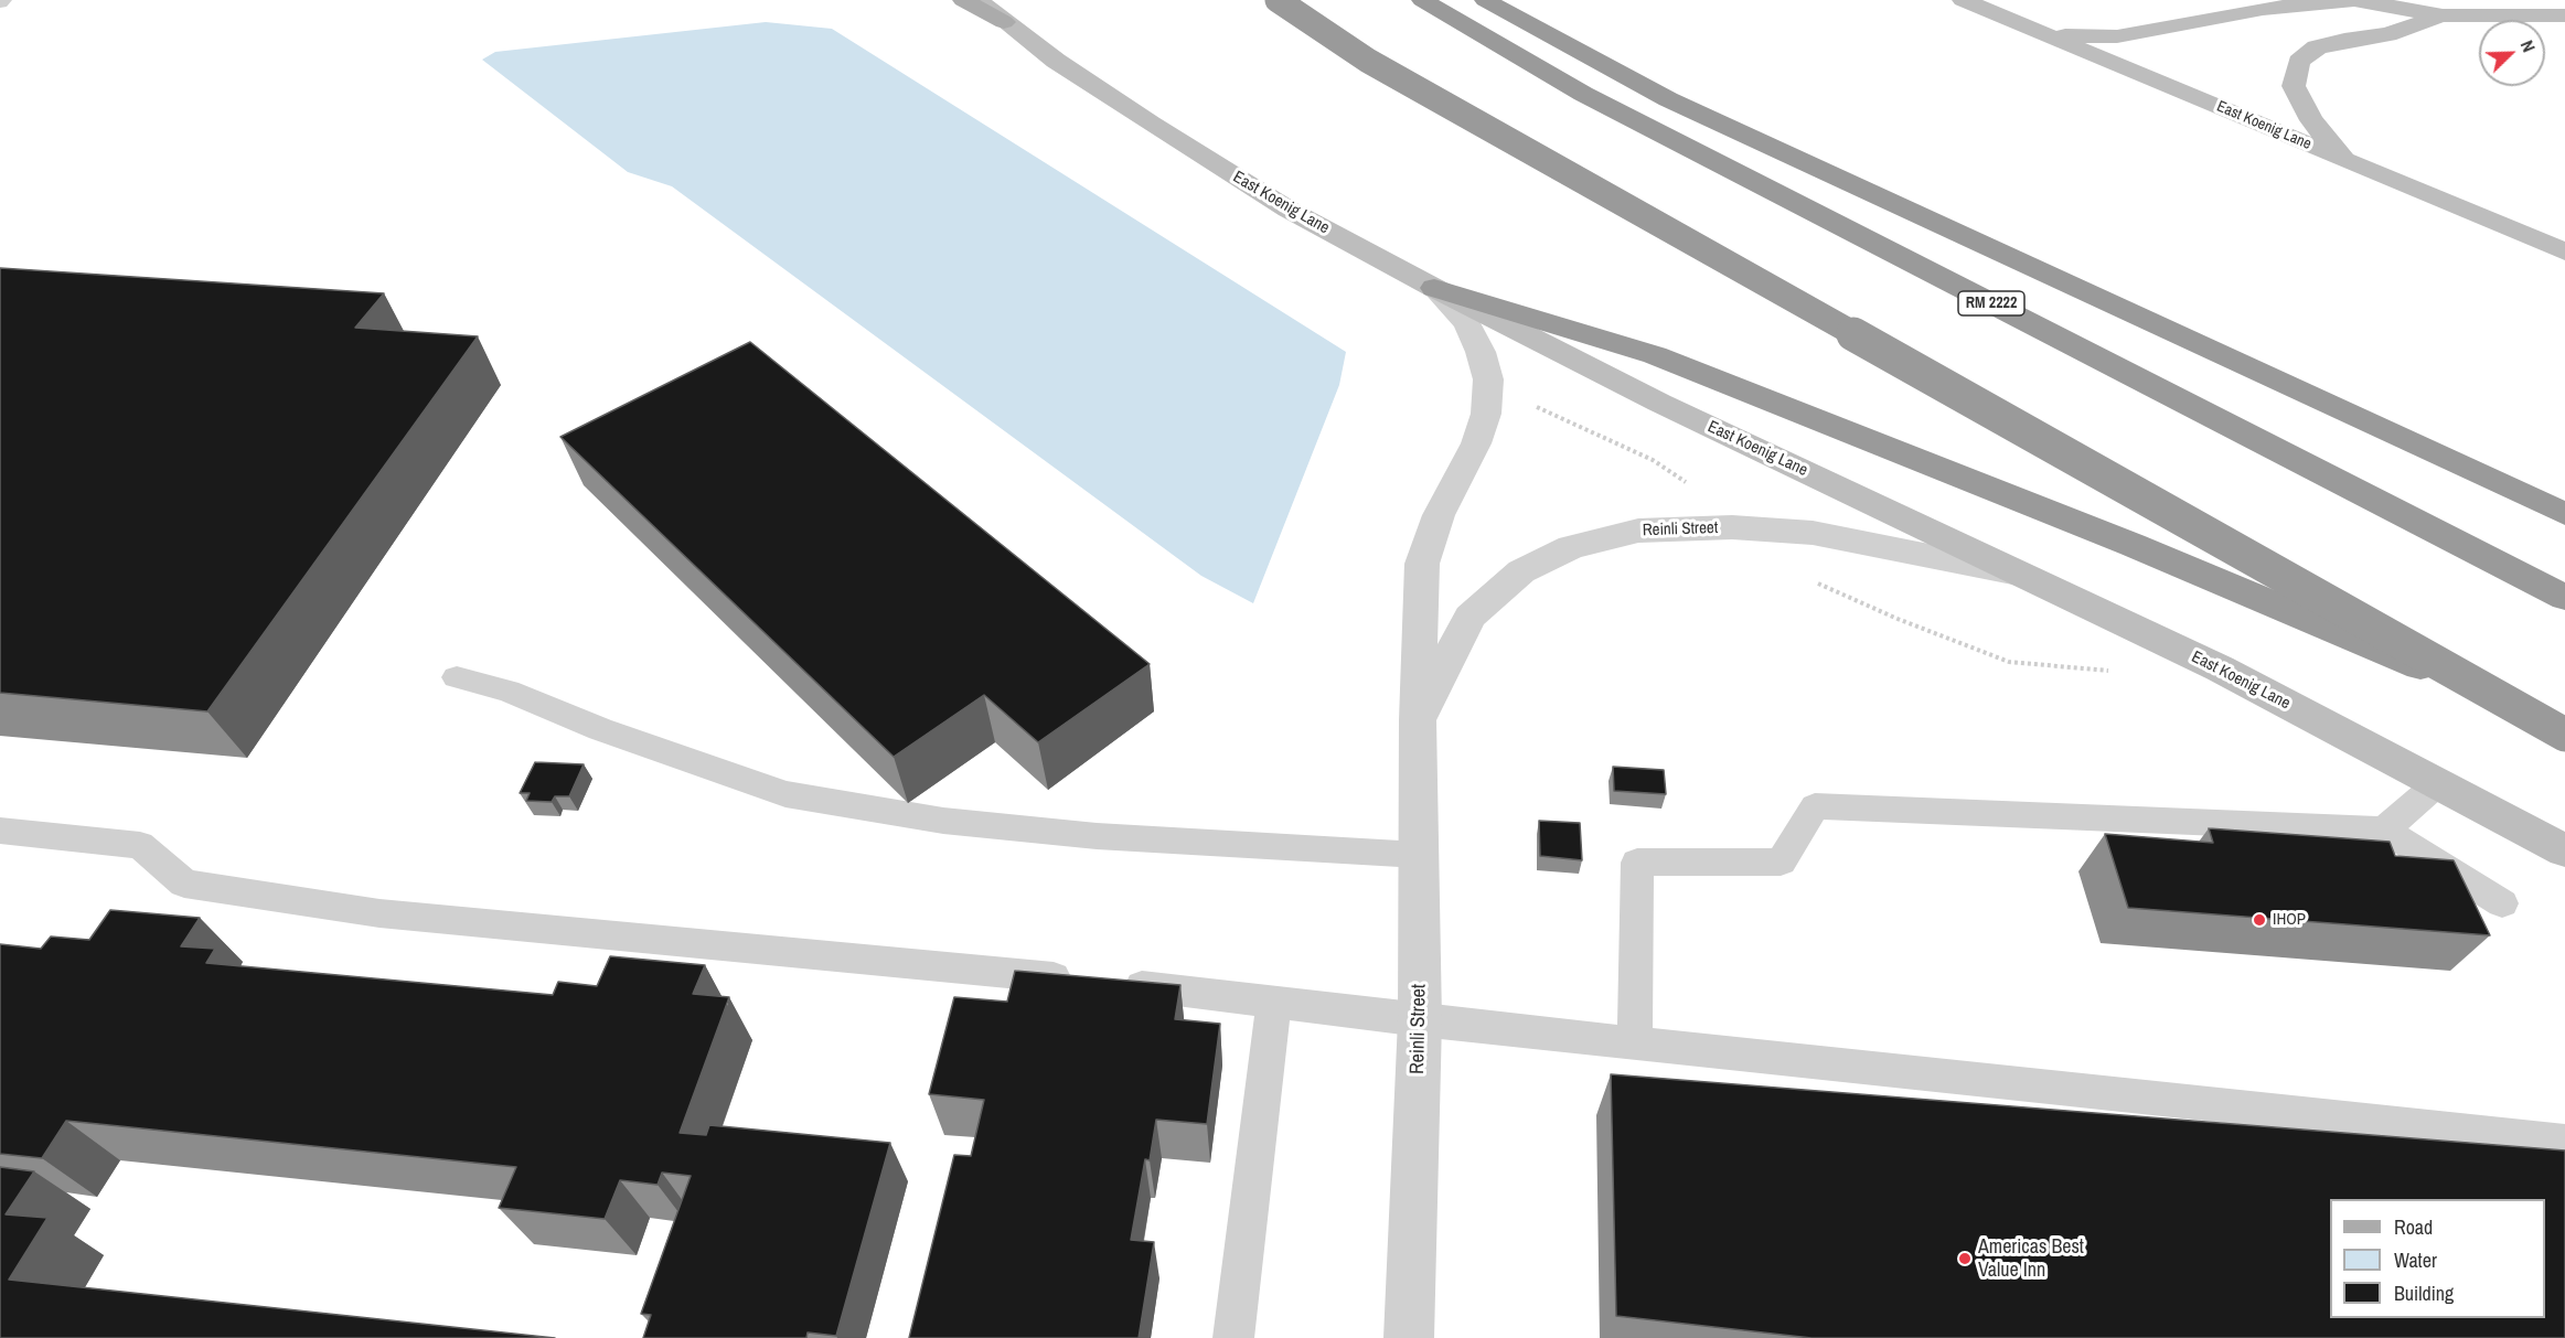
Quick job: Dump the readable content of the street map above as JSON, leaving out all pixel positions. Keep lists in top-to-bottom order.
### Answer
{
  "streets": {
    "highway": ["RM 2222"],
    "main road": ["East Koenig Lane"],
    "street": ["Reinli Street"]
  },
  "crossings": [
    ["East Koenig Lane", "Reinli Street"]
  ],
  "places": ["IHOP", "Americas Best Value Inn"],
  "legend": ["Road", "Water", "Building"],
  "north": "top right"
}
